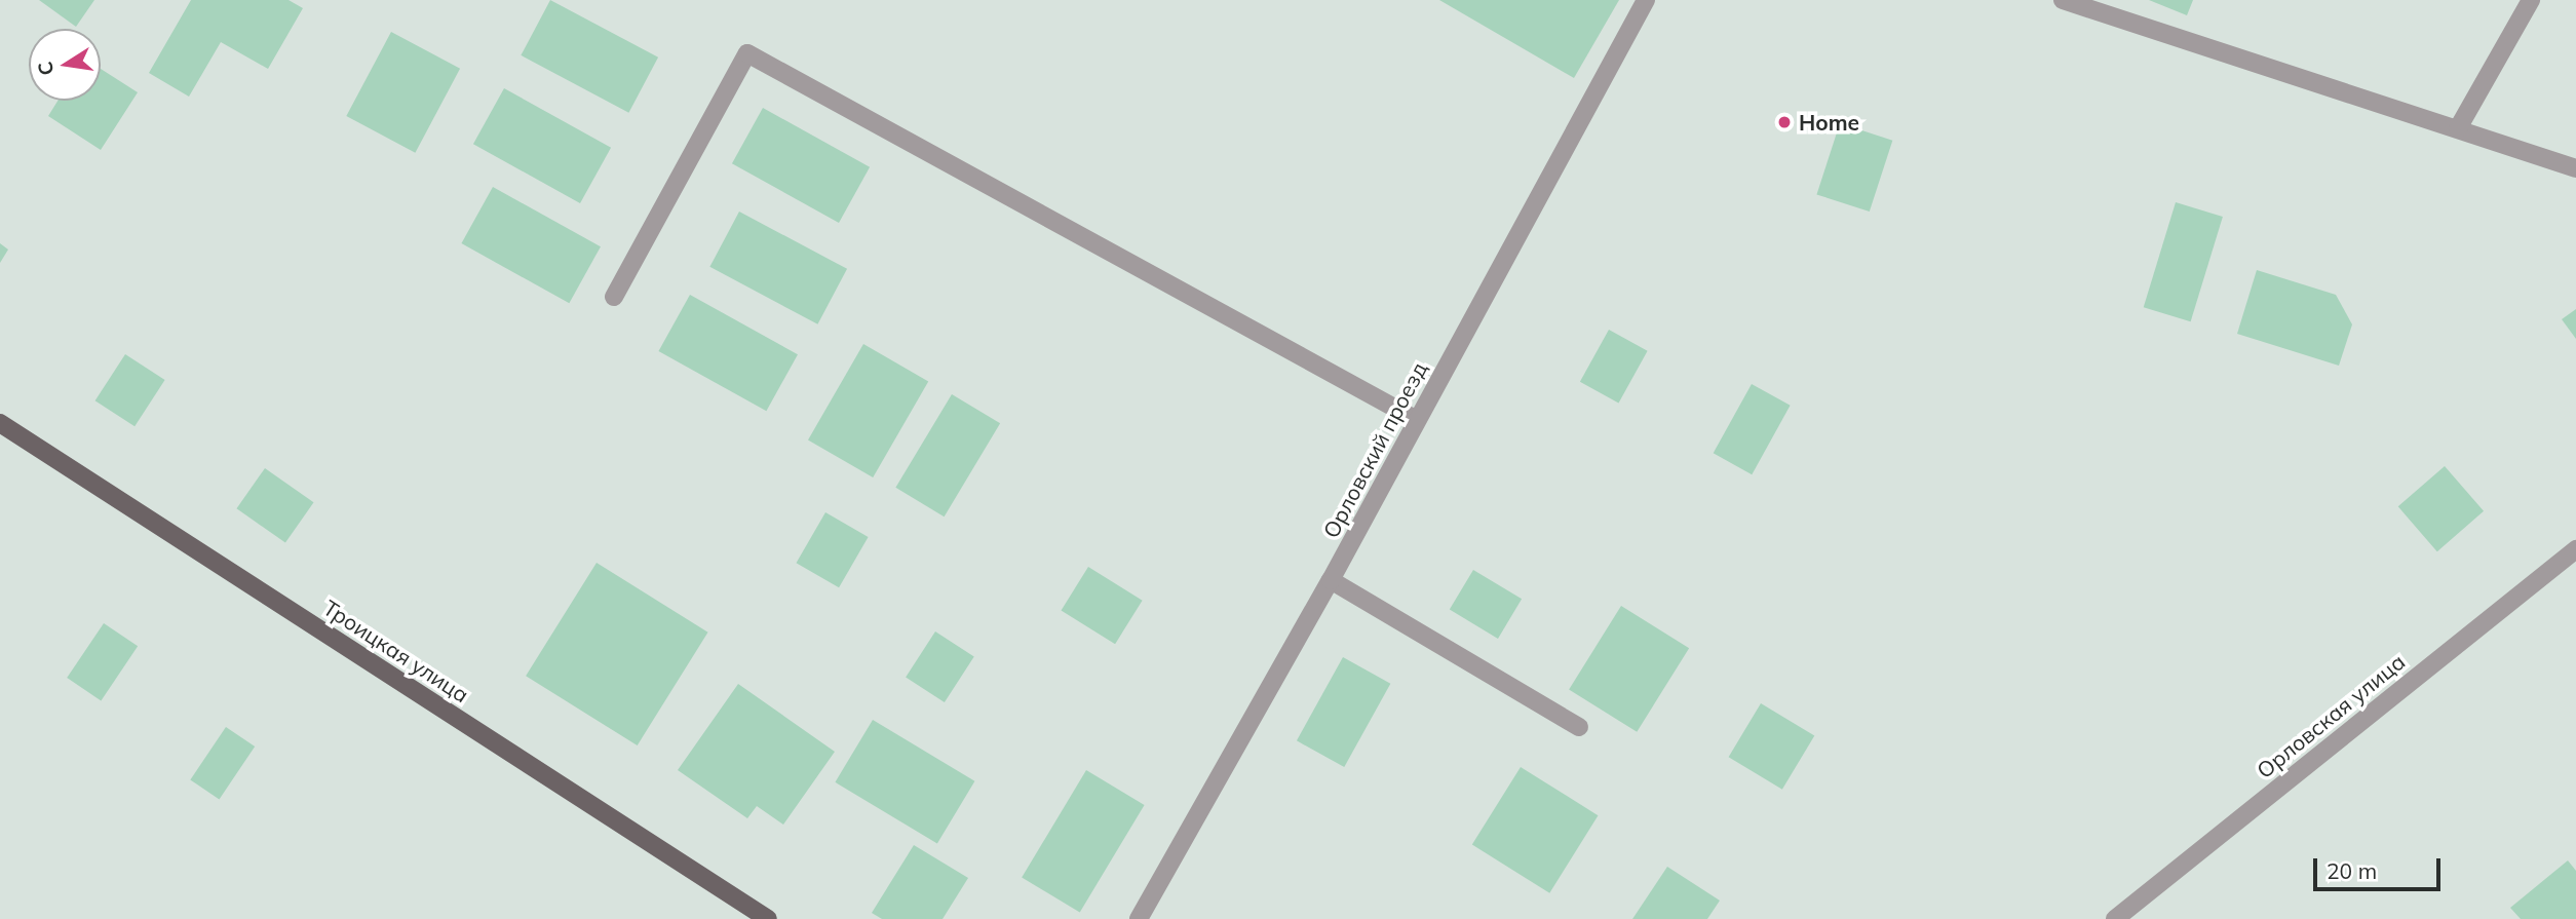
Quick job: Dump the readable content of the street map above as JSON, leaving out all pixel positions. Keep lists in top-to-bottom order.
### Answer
{
  "streets": {
    "main road": ["Троицкая улица"],
    "street": ["Орловский проезд", "Орловская улица"]
  },
  "places": ["Home"],
  "scale_bar": "20 m",
  "north": "left"
}
